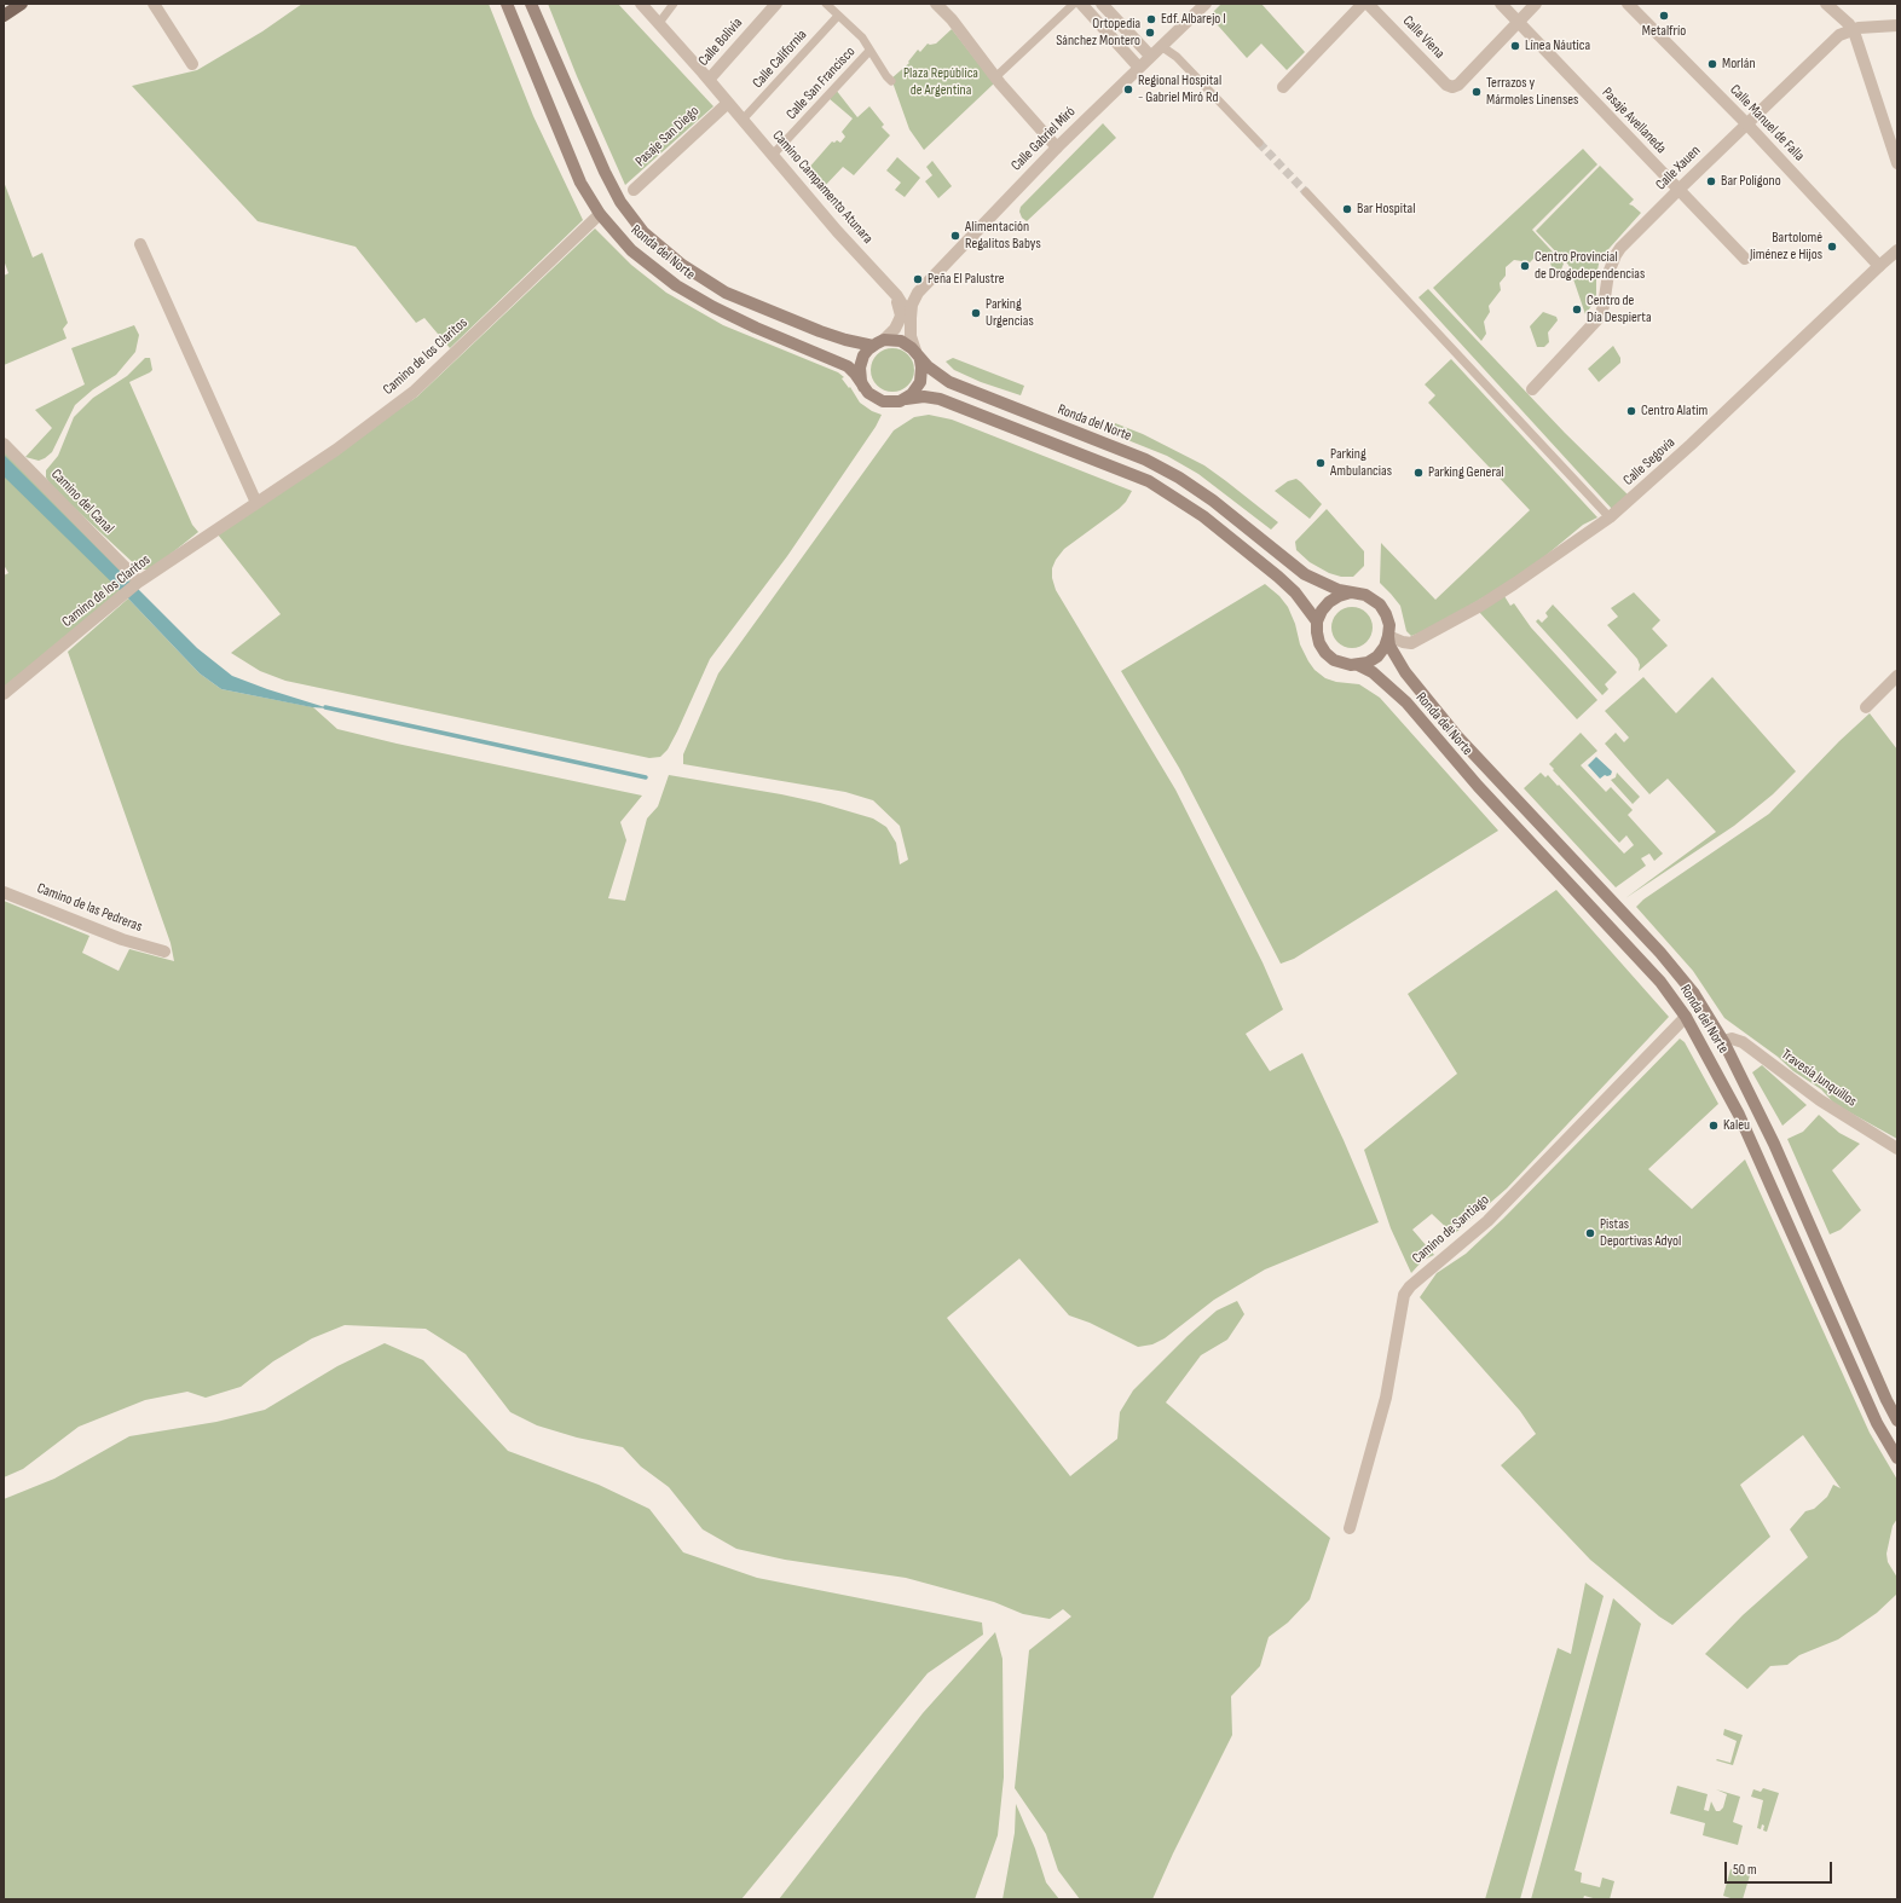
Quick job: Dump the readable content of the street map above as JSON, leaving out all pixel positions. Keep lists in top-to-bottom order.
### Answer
{
  "streets": {
    "main road": ["Ronda del Norte"],
    "street": [
      "Calle Viena",
      "Calle Bolivia",
      "Calle California",
      "Calle San Francisco",
      "Pasaje Avellaneda",
      "Calle Manuel de Falla",
      "Pasaje San Diego",
      "Calle Gabriel Miró",
      "Calle Xauen",
      "Camino Campamento Atunara",
      "Camino de los Claritos",
      "Calle Segovia",
      "Camino del Canal",
      "Camino de las Pedreras",
      "Travesía Junquillos",
      "Camino de Santiago"
    ]
  },
  "crossings": [
    ["Calle Viena", "Pasaje Avellaneda"],
    ["Calle Bolivia", "Camino Campamento Atunara"],
    ["Calle California", "Camino Campamento Atunara"],
    ["Calle San Francisco", "Camino Campamento Atunara"],
    ["Pasaje Avellaneda", "Calle Xauen"],
    ["Calle Manuel de Falla", "Calle Xauen"],
    ["Calle Manuel de Falla", "Calle Segovia"],
    ["Pasaje San Diego", "Camino Campamento Atunara"],
    ["Pasaje San Diego", "Ronda del Norte"],
    ["Calle Gabriel Miró", "Camino Campamento Atunara"],
    ["Camino Campamento Atunara", "Ronda del Norte"],
    ["Ronda del Norte", "Camino de los Claritos"],
    ["Ronda del Norte", "Calle Segovia"],
    ["Ronda del Norte", "Travesía Junquillos"],
    ["Ronda del Norte", "Camino de Santiago"],
    ["Camino de los Claritos", "Camino del Canal"]
  ],
  "parks": ["Plaza República de Argentina"],
  "places": [
    "Metalfrío",
    "Edf. Albarejo I",
    "Ortopedia Sánchez Montero",
    "Línea Náutica",
    "Morlán",
    "Regional Hospital - Gabriel Miró Rd",
    "Terrazos y Mármoles Linenses",
    "Bar Polígono",
    "Bar Hospital",
    "Alimentación Regalitos Babys",
    "Bartolomé Jiménez e Hijos",
    "Centro Provincial de Drogodependencias",
    "Peña El Palustre",
    "Centro de Día Despierta",
    "Parking Urgencias",
    "Centro Alatim",
    "Parking Ambulancias",
    "Parking General",
    "Kaleu",
    "Pistas Deportivas Adyol"
  ],
  "scale_bar": "50 m"
}
